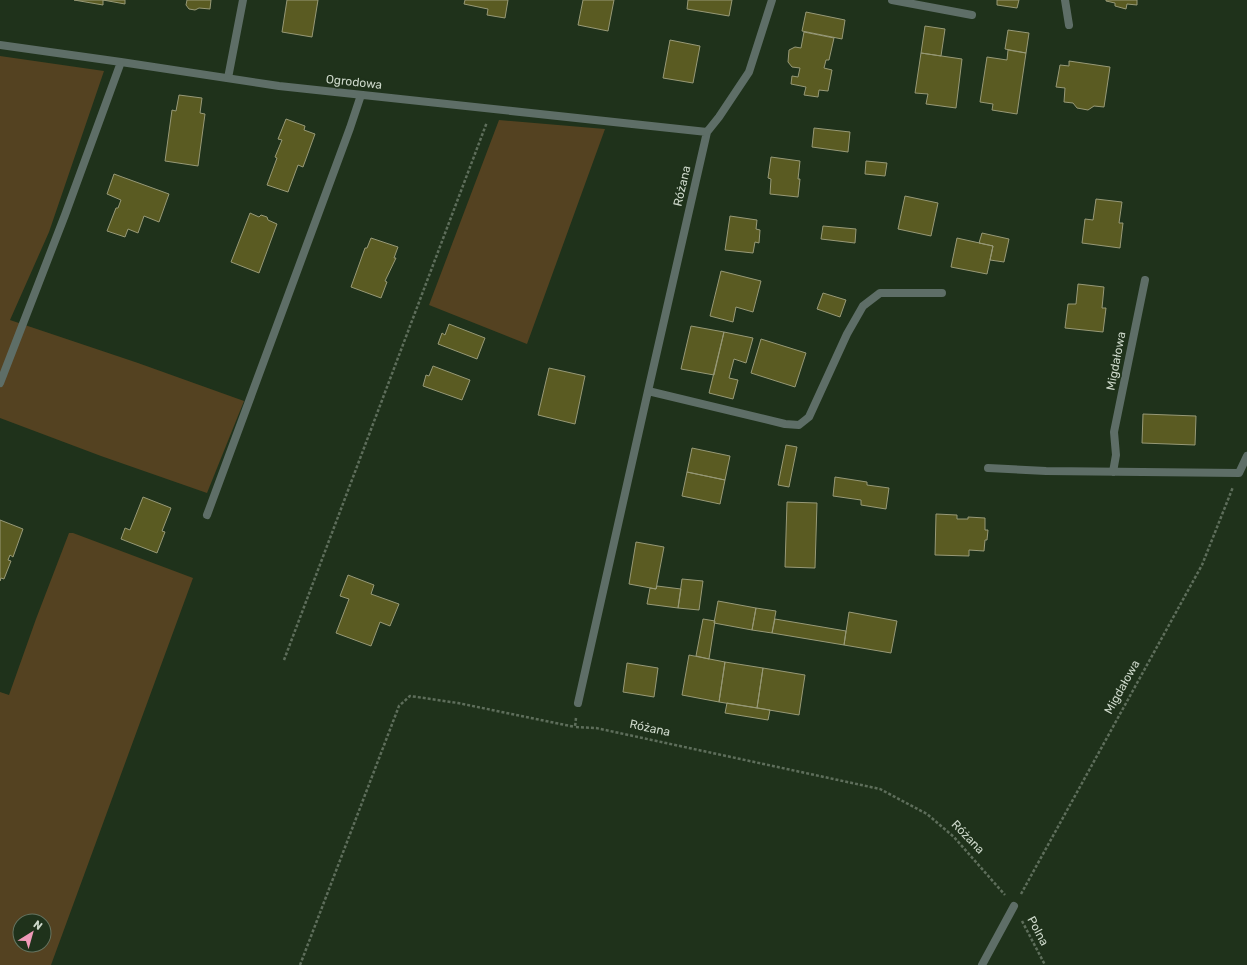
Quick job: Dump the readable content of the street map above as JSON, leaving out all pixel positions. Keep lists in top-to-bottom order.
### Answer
{
  "streets": {
    "street": ["Ogrodowa", "Różana", "Migdałowa"],
    "path": ["Polna"]
  },
  "crossings": [
    ["Ogrodowa", "Różana"],
    ["Różana", "Migdałowa"],
    ["Różana", "Polna"],
    ["Migdałowa", "Polna"]
  ],
  "north": "top right"
}
